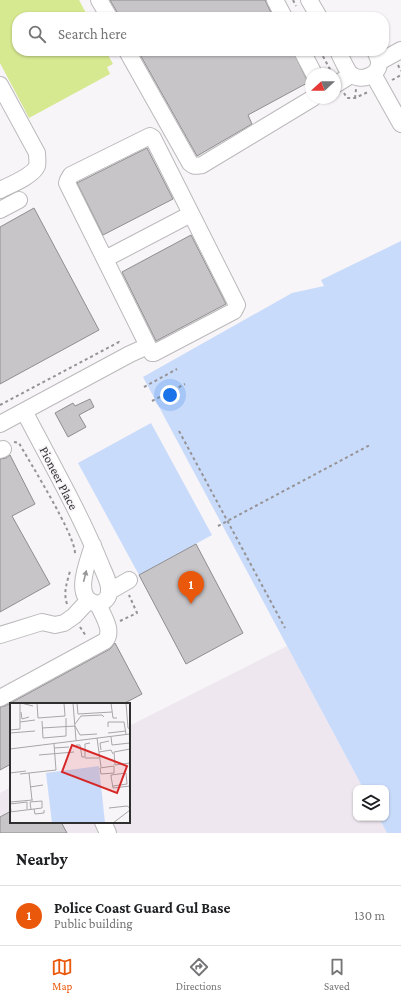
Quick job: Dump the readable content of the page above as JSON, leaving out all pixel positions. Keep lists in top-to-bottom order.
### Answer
{
  "streets": {
    "street": ["Pioneer Place"]
  },
  "north": "left",
  "page": {
    "search": "Search here",
    "pins": "1",
    "heading": "Nearby",
    "list": [
      {
        "mark": "1",
        "name": "Police Coast Guard Gul Base",
        "note": "Public building",
        "value": "130 m"
      }
    ],
    "nav": ["Map", "Directions", "Saved"]
  }
}
